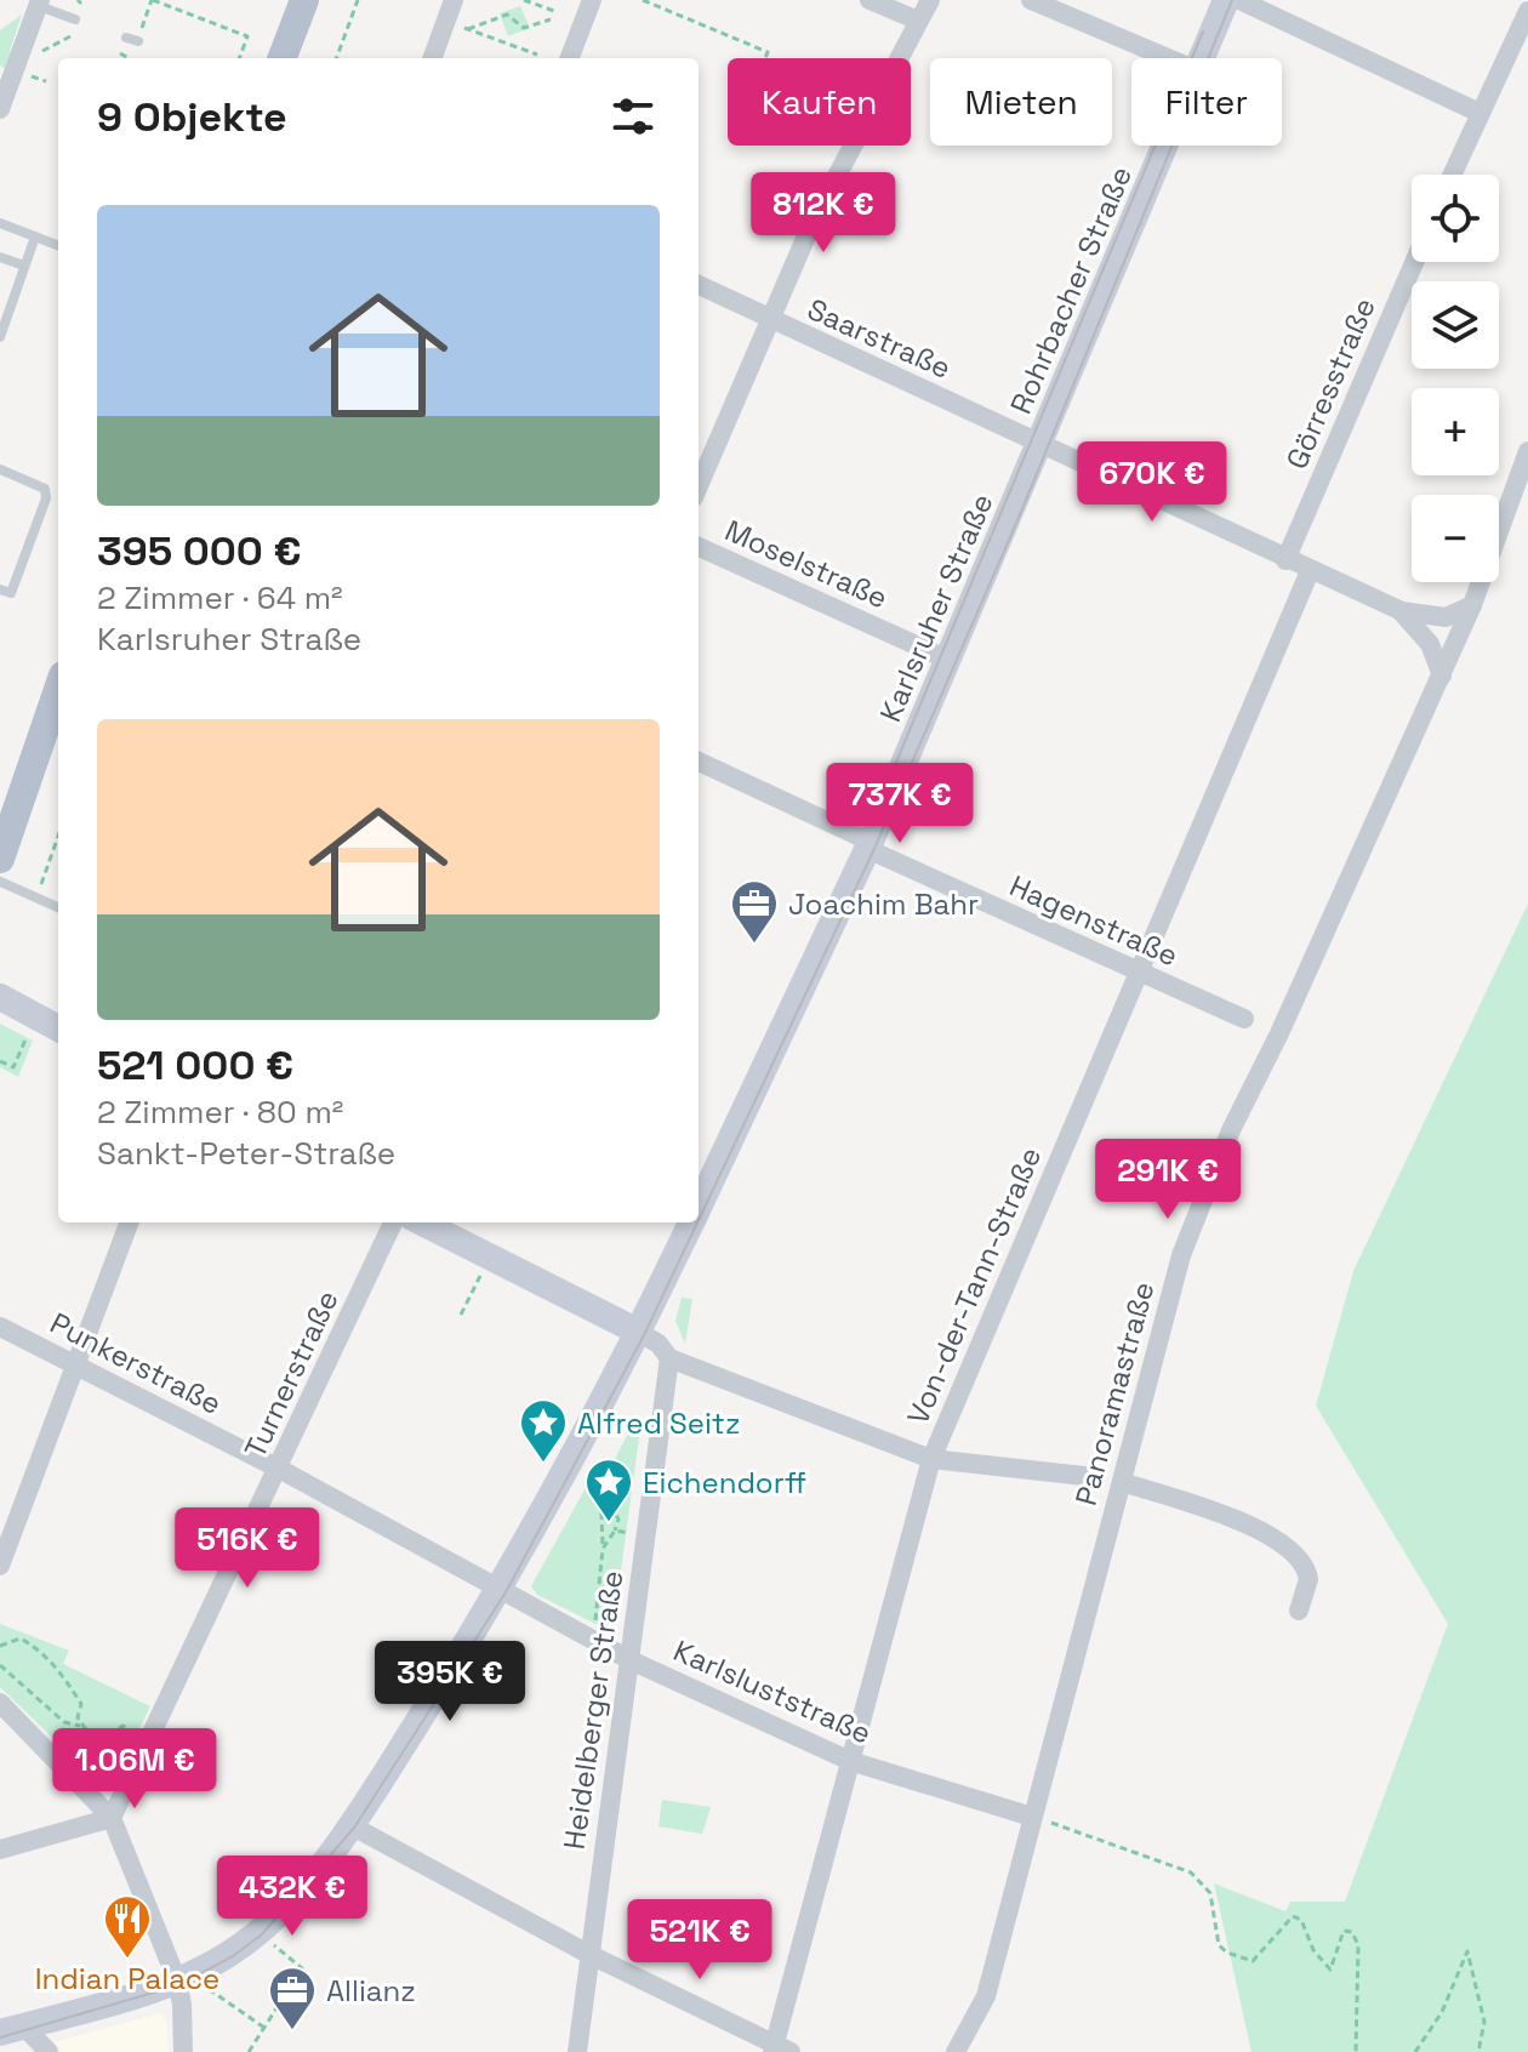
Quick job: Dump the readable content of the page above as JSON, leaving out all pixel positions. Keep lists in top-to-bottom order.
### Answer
{
  "streets": {
    "main road": ["Rohrbacher Straße", "Karlsruher Straße"],
    "street": [
      "Saarstraße",
      "Görresstraße",
      "Moselstraße",
      "Hagenstraße",
      "Von-der-Tann-Straße",
      "Punkerstraße",
      "Turnerstraße",
      "Panoramastraße",
      "Karlsluststraße",
      "Heidelberger Straße"
    ]
  },
  "crossings": [
    ["Rohrbacher Straße", "Saarstraße"],
    ["Rohrbacher Straße", "Karlsruher Straße"],
    ["Saarstraße", "Görresstraße"],
    ["Saarstraße", "Karlsruher Straße"],
    ["Saarstraße", "Von-der-Tann-Straße"],
    ["Moselstraße", "Karlsruher Straße"],
    ["Karlsruher Straße", "Hagenstraße"],
    ["Karlsruher Straße", "Punkerstraße"],
    ["Karlsruher Straße", "Karlsluststraße"],
    ["Hagenstraße", "Von-der-Tann-Straße"],
    ["Von-der-Tann-Straße", "Karlsluststraße"],
    ["Punkerstraße", "Turnerstraße"],
    ["Punkerstraße", "Karlsluststraße"],
    ["Panoramastraße", "Karlsluststraße"],
    ["Karlsluststraße", "Heidelberger Straße"]
  ],
  "places": {
    "office": ["Joachim Bahr", "Allianz"],
    "place": ["Alfred Seitz", "Eichendorff"],
    "restaurant": ["Indian Palace"]
  },
  "page": {
    "chip": ["Kaufen", "Mieten", "Filter"],
    "heading": "9 Objekte",
    "price": [
      "812K €",
      "670K €",
      "737K €",
      "291K €",
      "516K €",
      "395K €",
      "1.06M €",
      "432K €",
      "521K €"
    ],
    "map_buttons": ["+", "−"],
    "list": [
      {
        "name": "395 000 €",
        "note": "2 Zimmer · 64 m² · Karlsruher Straße"
      },
      {
        "name": "521 000 €",
        "note": "2 Zimmer · 80 m² · Sankt-Peter-Straße"
      }
    ]
  }
}
